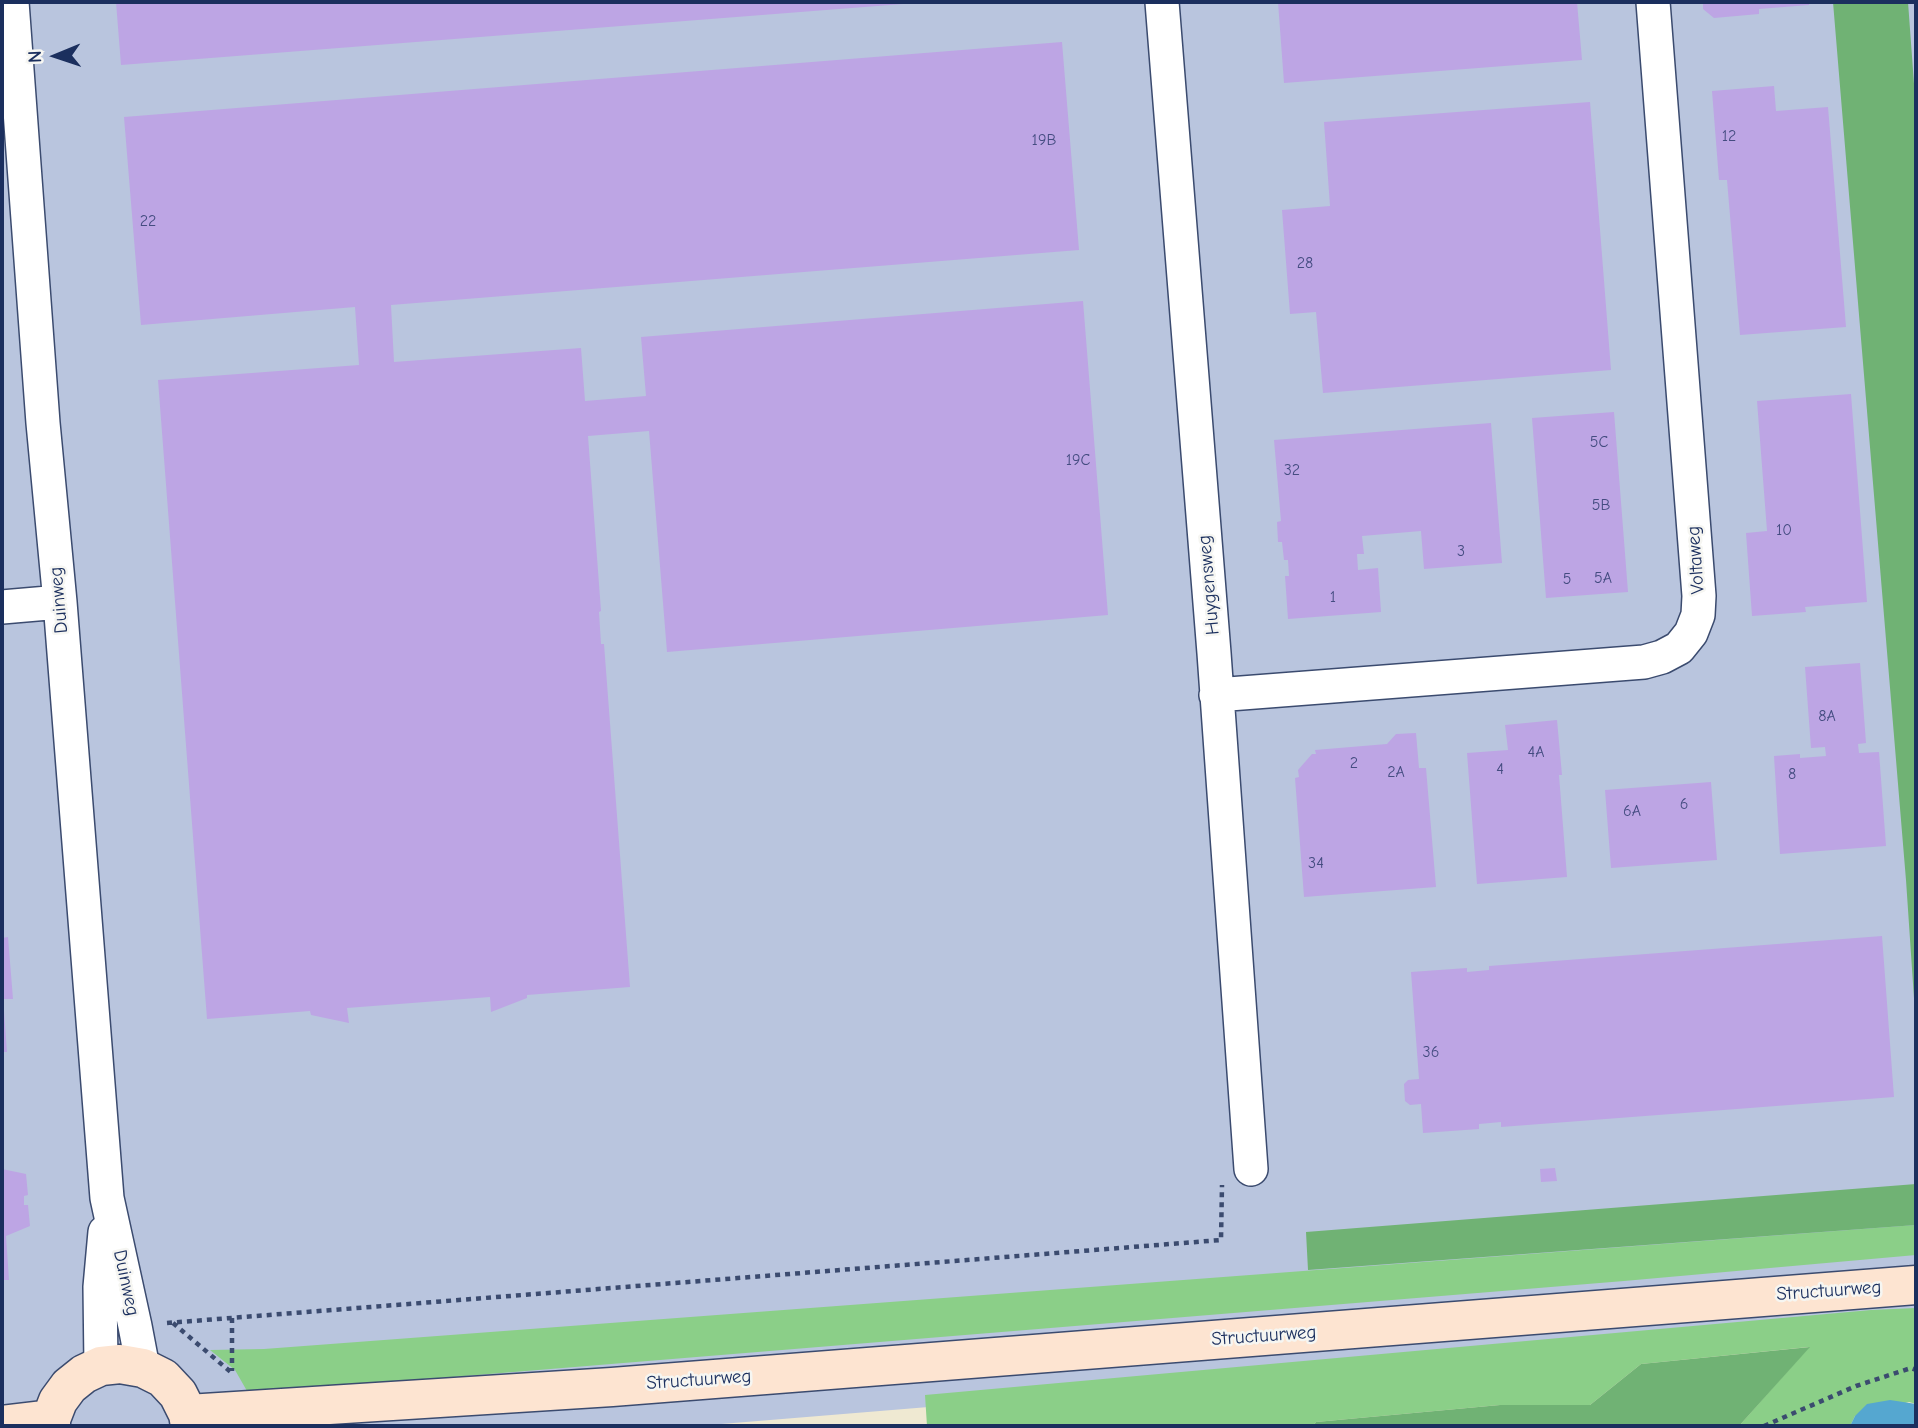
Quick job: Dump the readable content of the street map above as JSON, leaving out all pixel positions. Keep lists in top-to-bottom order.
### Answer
{
  "streets": {
    "main road": ["Structuurweg"],
    "street": ["Voltaweg", "Huygensweg", "Duinweg"]
  },
  "crossings": [
    ["Voltaweg", "Huygensweg"]
  ],
  "house_numbers": [
    "12",
    "19B",
    "22",
    "28",
    "5C",
    "19C",
    "32",
    "5B",
    "10",
    "3",
    "5A",
    "5",
    "1",
    "8A",
    "4A",
    "2",
    "4",
    "2A",
    "8",
    "6",
    "6A",
    "34",
    "36"
  ],
  "north": "left"
}
